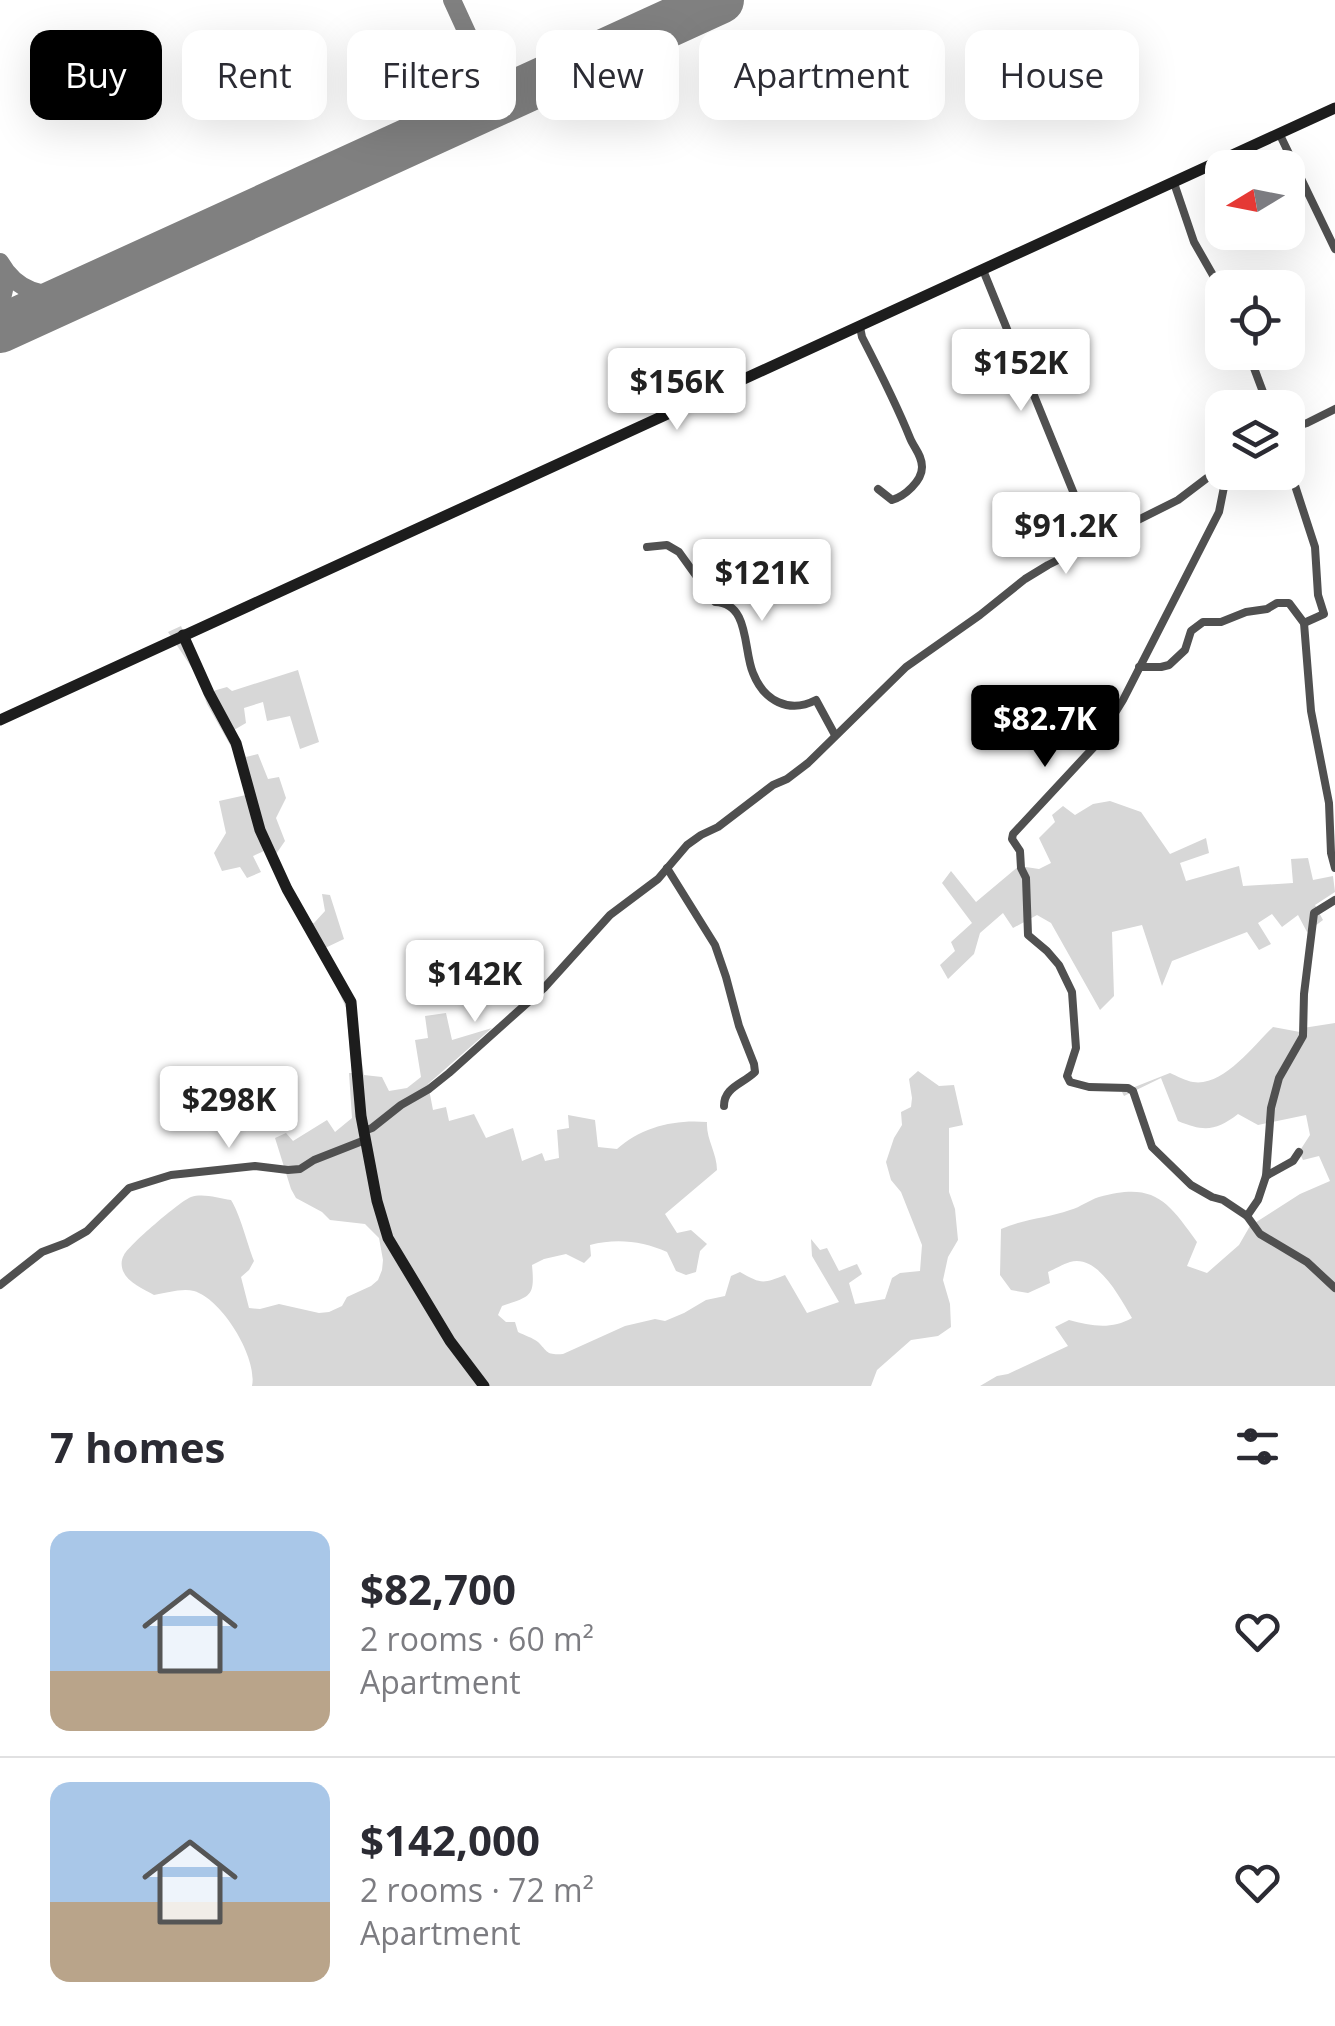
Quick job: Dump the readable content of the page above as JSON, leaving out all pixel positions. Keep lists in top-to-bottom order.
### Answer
{
  "north": "left",
  "page": {
    "chip": [
      "Buy",
      "Rent",
      "Filters",
      "New",
      "Apartment",
      "House"
    ],
    "price": [
      "$152K",
      "$156K",
      "$91.2K",
      "$121K",
      "$82.7K",
      "$142K",
      "$298K"
    ],
    "heading": "7 homes",
    "list": [
      {
        "name": "$82,700",
        "note": "2 rooms · 60 m² · Apartment"
      },
      {
        "name": "$142,000",
        "note": "2 rooms · 72 m² · Apartment"
      }
    ]
  }
}
